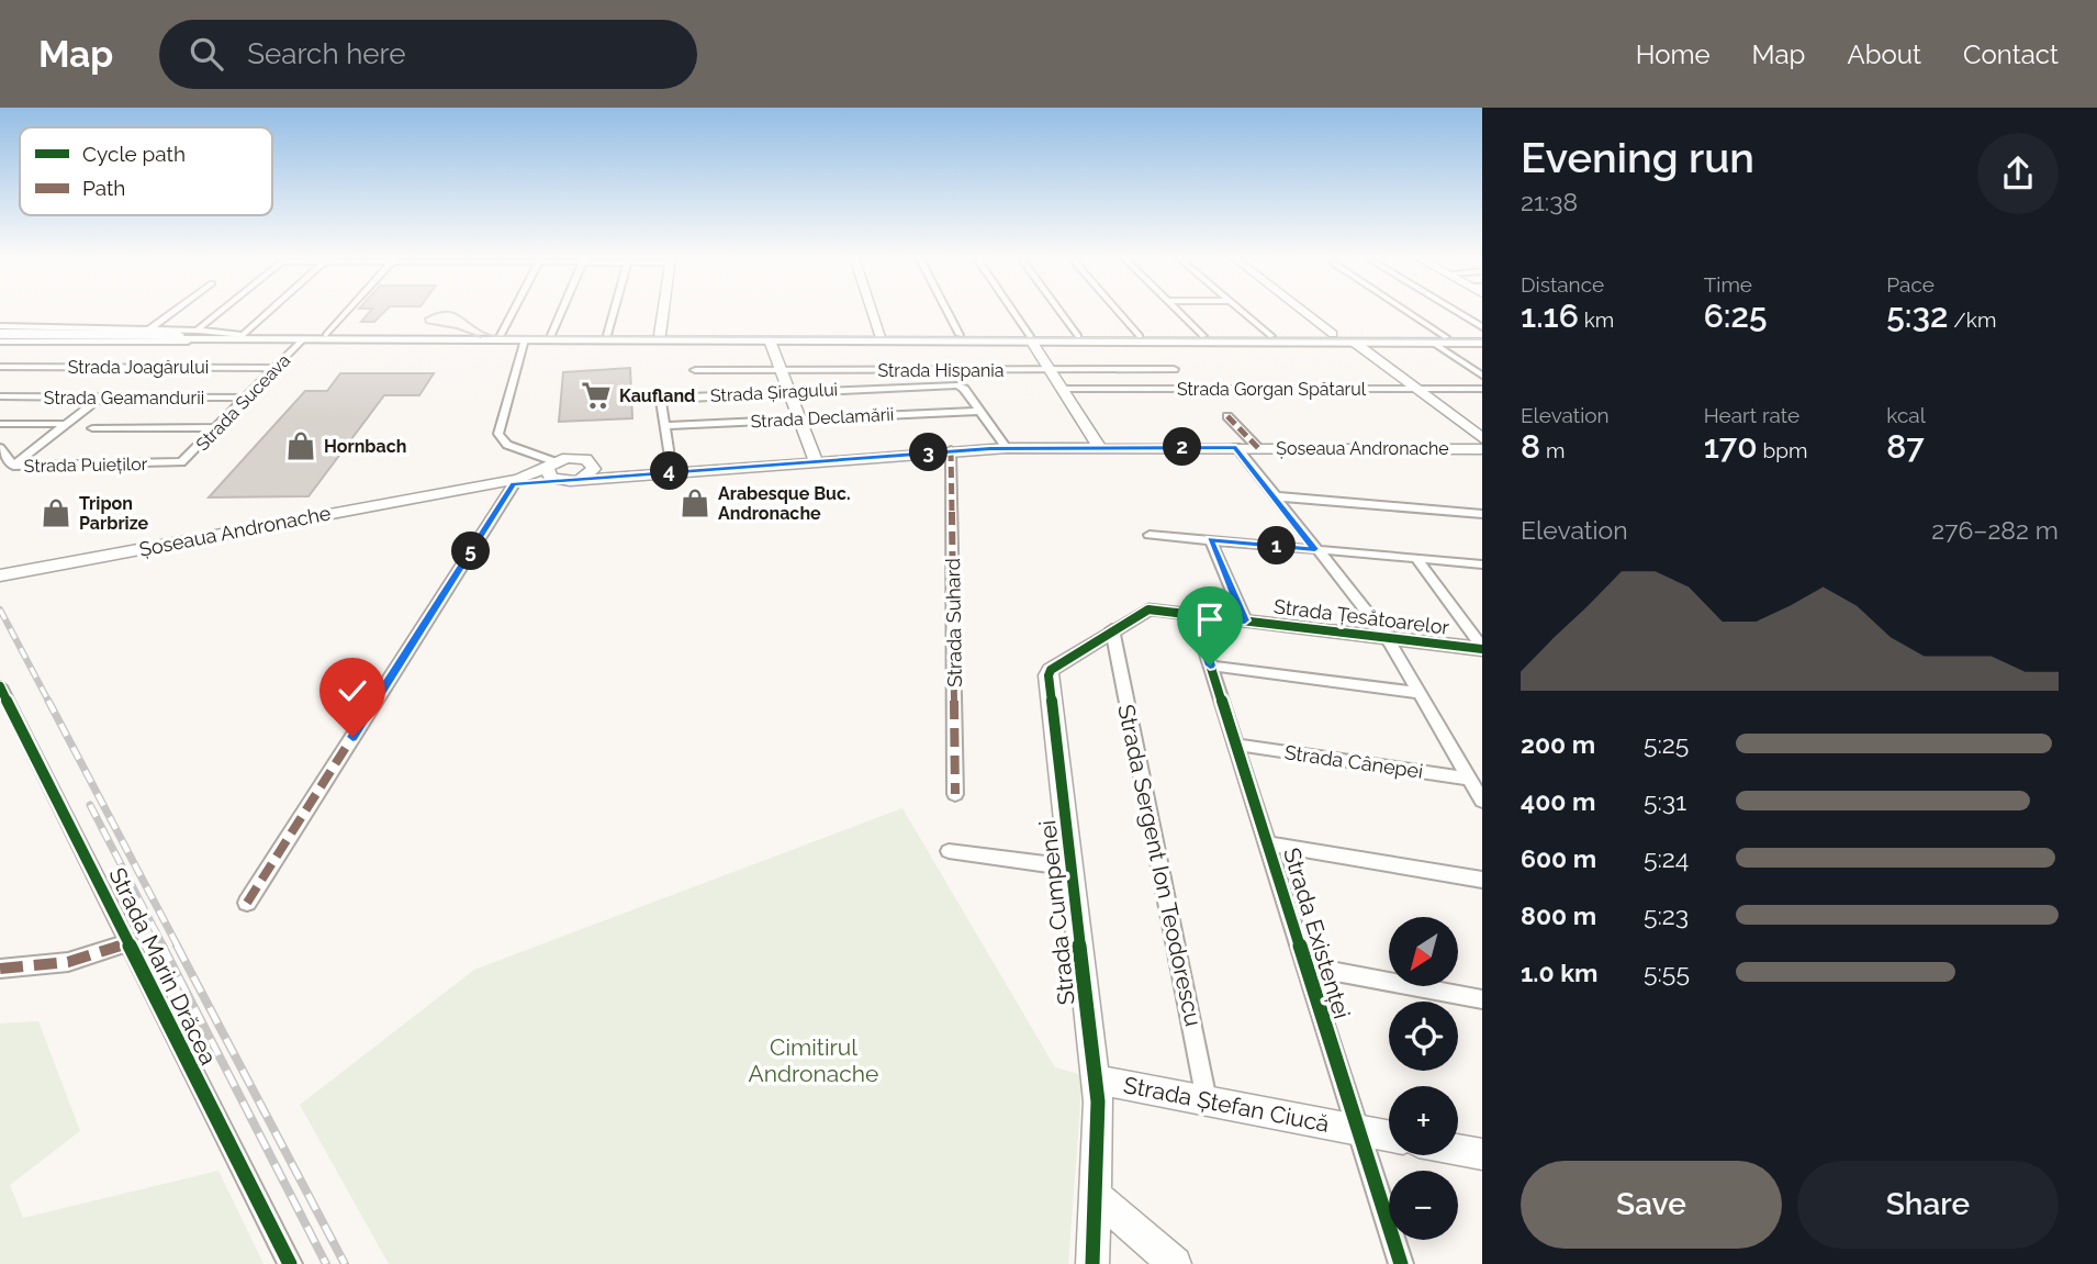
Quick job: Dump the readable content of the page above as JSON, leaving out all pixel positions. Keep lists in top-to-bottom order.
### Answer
{
  "streets": {
    "street": [
      "Strada Joagărului",
      "Strada Hispania",
      "Strada Gorgan Spătarul",
      "Strada Șiragului",
      "Strada Geamandurii",
      "Strada Suceava",
      "Strada Declamării",
      "Șoseaua Andronache",
      "Strada Puieților",
      "Strada Țesătoarelor",
      "Strada Suhard",
      "Strada Cânepei",
      "Strada Sergent Ion Teodorescu",
      "Strada Cumpenei",
      "Strada Existenței",
      "Strada Marin Drăcea",
      "Strada Ștefan Ciucă"
    ]
  },
  "crossings": [
    ["Strada Joagărului", "Strada Suceava"],
    ["Strada Șiragului", "Strada Declamării"],
    ["Strada Șiragului", "Șoseaua Andronache"],
    ["Strada Geamandurii", "Strada Suceava"],
    ["Strada Suceava", "Strada Puieților"],
    ["Șoseaua Andronache", "Strada Suhard"],
    ["Strada Țesătoarelor", "Strada Cumpenei"],
    ["Strada Țesătoarelor", "Strada Existenței"],
    ["Strada Cânepei", "Strada Existenței"],
    ["Strada Sergent Ion Teodorescu", "Strada Cumpenei"],
    ["Strada Sergent Ion Teodorescu", "Strada Ștefan Ciucă"],
    ["Strada Cumpenei", "Strada Ștefan Ciucă"],
    ["Strada Existenței", "Strada Ștefan Ciucă"]
  ],
  "parks": ["Cimitirul Andronache"],
  "places": {
    "supermarket": ["Kaufland"],
    "shop": ["Hornbach", "Arabesque Buc. Andronache", "Tripon Parbrize"]
  },
  "legend": ["Cycle path", "Path"],
  "north": "bottom left",
  "page": {
    "header": "Map",
    "search": "Search here",
    "nav": [
      "Home",
      "Map",
      "About",
      "Contact"
    ],
    "heading": ["Evening run", "21:38"],
    "stats": [
      ["Distance", "1.16 km"],
      ["Time", "6:25"],
      ["Pace", "5:32 /km"],
      ["Elevation", "8 m"],
      ["Heart rate", "170 bpm"],
      ["kcal", "87"]
    ],
    "pins": [
      "2",
      "3",
      "4",
      "1",
      "5"
    ],
    "chart": ["Elevation", "276–282 m"],
    "list": [
      {
        "name": "200 m",
        "note": "5:25"
      },
      {
        "name": "400 m",
        "note": "5:31"
      },
      {
        "name": "600 m",
        "note": "5:24"
      },
      {
        "name": "800 m",
        "note": "5:23"
      },
      {
        "name": "1.0 km",
        "note": "5:55"
      }
    ],
    "map_buttons": ["+", "−"],
    "buttons": ["Save", "Share"]
  }
}
